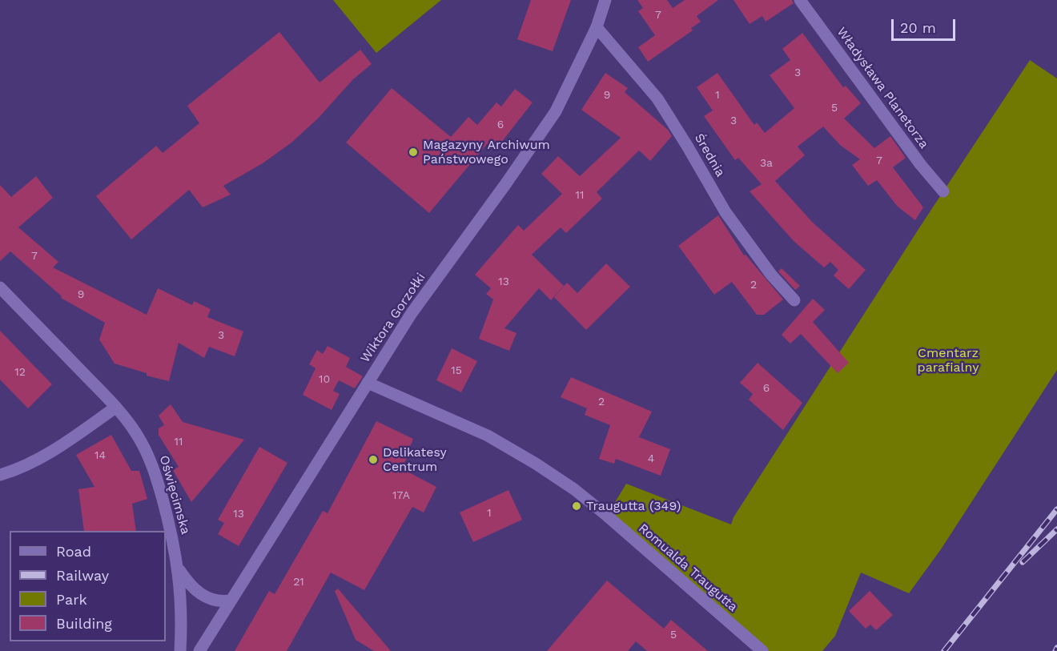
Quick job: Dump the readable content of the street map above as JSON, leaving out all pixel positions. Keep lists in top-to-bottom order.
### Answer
{
  "streets": {
    "main road": [
      "Władysława Planetorza",
      "Średnia",
      "Wiktora Gorzołki",
      "Oświęcimska",
      "Romualda Traugutta"
    ]
  },
  "crossings": [
    ["Średnia", "Wiktora Gorzołki"],
    ["Wiktora Gorzołki", "Romualda Traugutta"]
  ],
  "parks": ["Cmentarz parafialny"],
  "places": ["Magazyny Archiwum Państwowego", "Delikatesy Centrum", "Traugutta (349)"],
  "house_numbers": [
    "7",
    "3",
    "9",
    "1",
    "5",
    "3",
    "6",
    "7",
    "3a",
    "11",
    "7",
    "13",
    "2",
    "9",
    "3",
    "15",
    "12",
    "10",
    "6",
    "2",
    "11",
    "14",
    "4",
    "17A",
    "1",
    "13",
    "21",
    "5"
  ],
  "legend": [
    "Road",
    "Railway",
    "Park",
    "Building"
  ],
  "scale_bar": "20 m"
}
